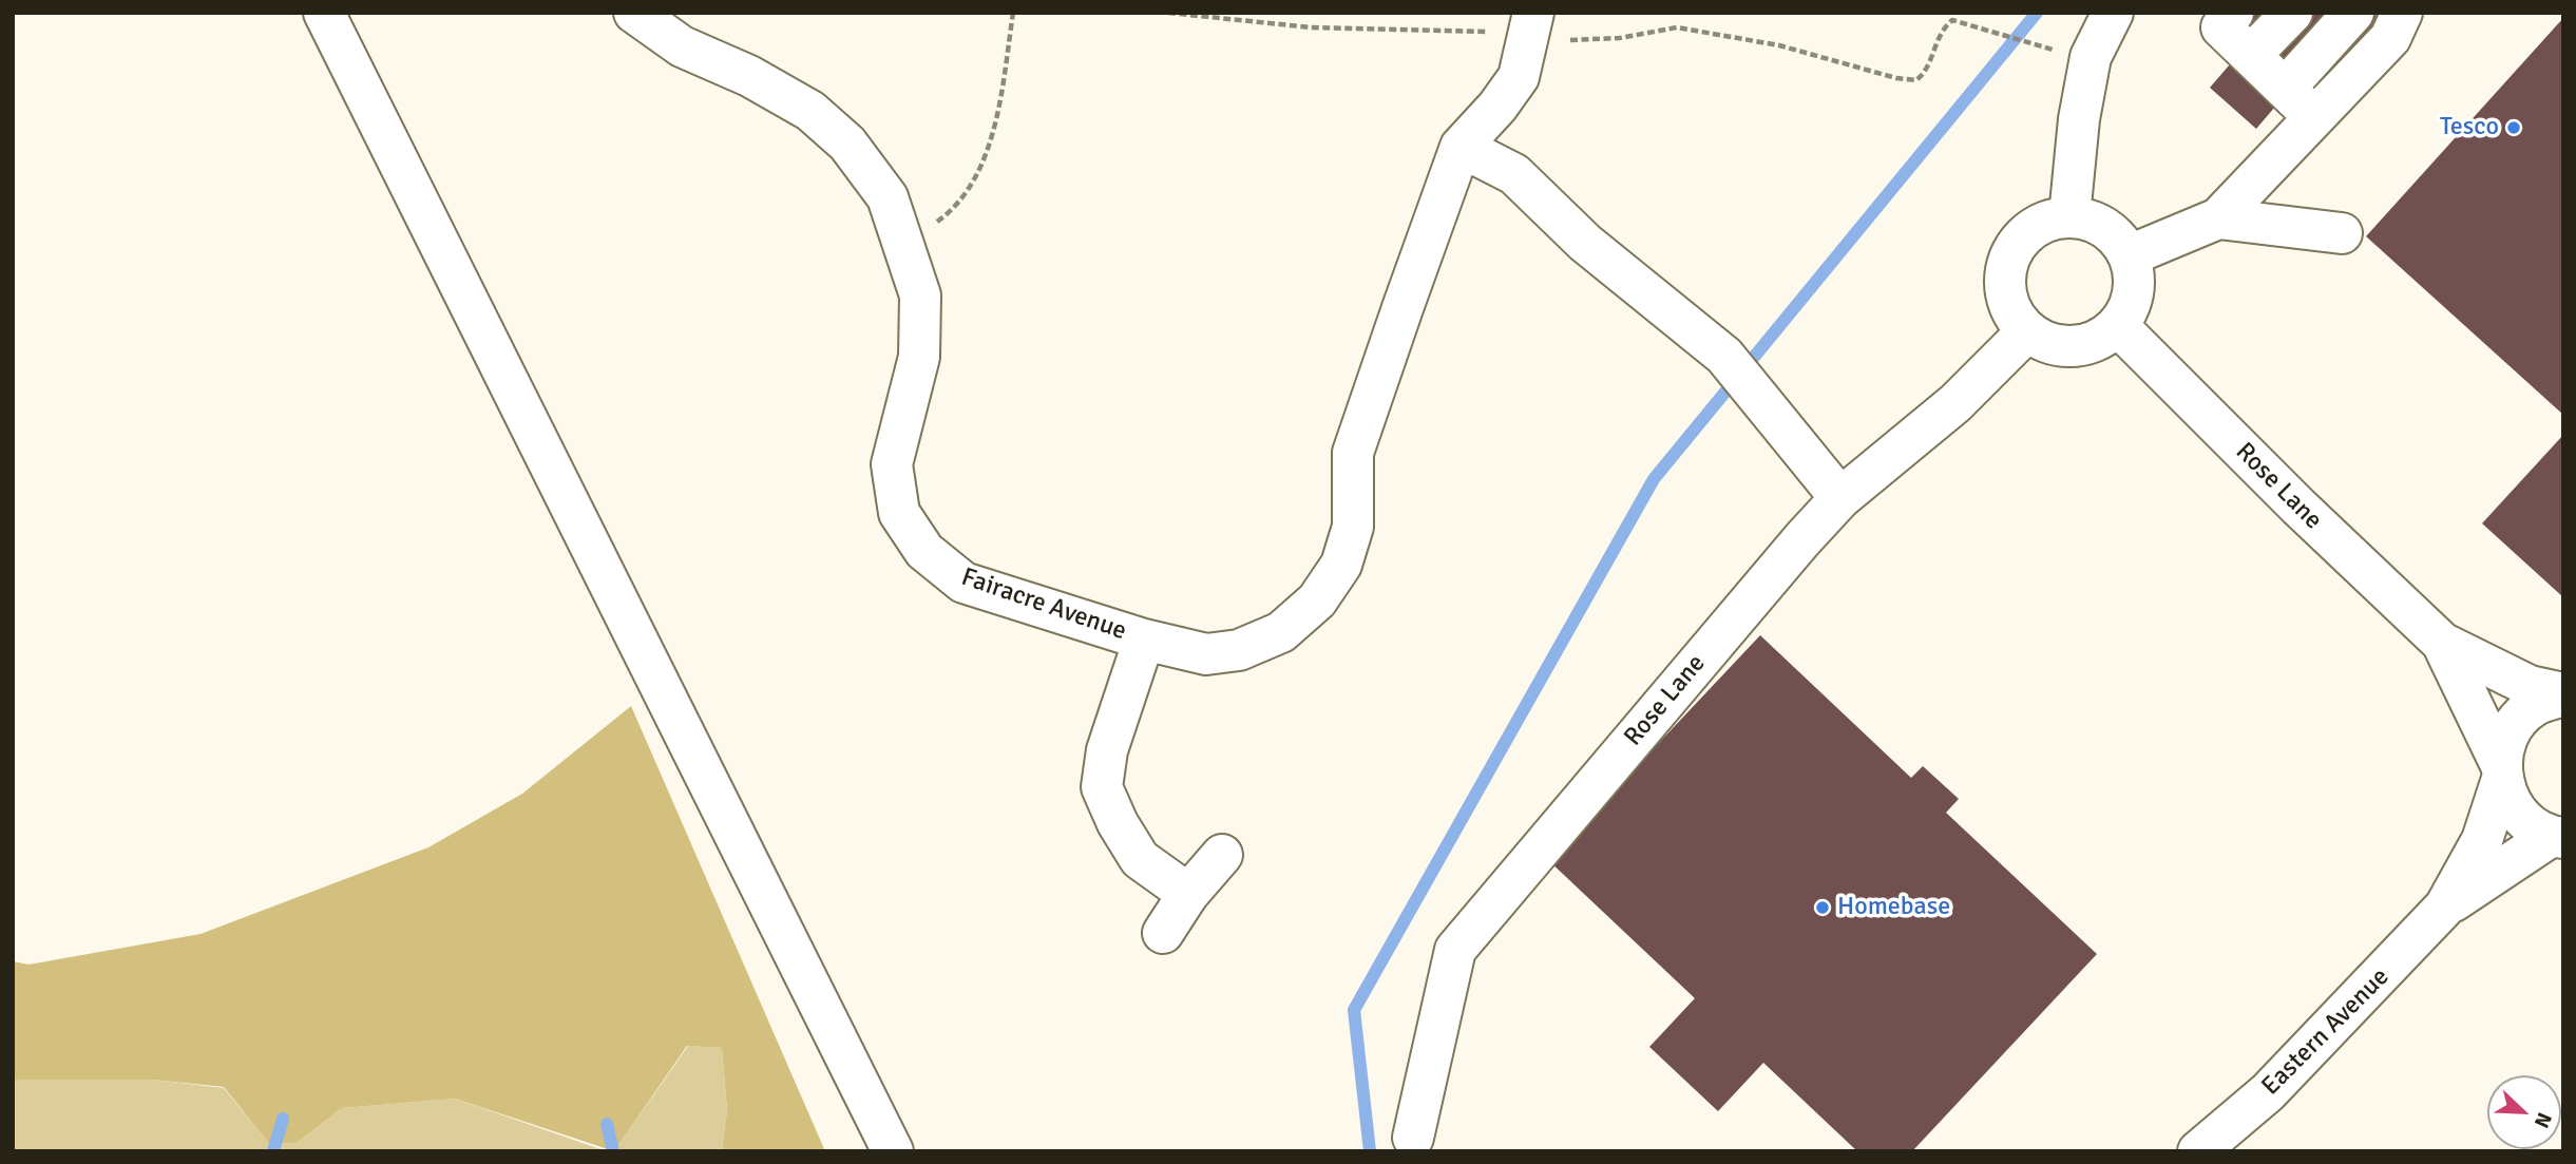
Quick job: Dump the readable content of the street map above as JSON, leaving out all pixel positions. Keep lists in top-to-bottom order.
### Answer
{
  "streets": {
    "main road": ["Rose Lane", "Fairacre Avenue", "Eastern Avenue"]
  },
  "crossings": [
    ["Rose Lane", "Eastern Avenue"]
  ],
  "places": ["Tesco", "Homebase"],
  "north": "bottom right"
}
